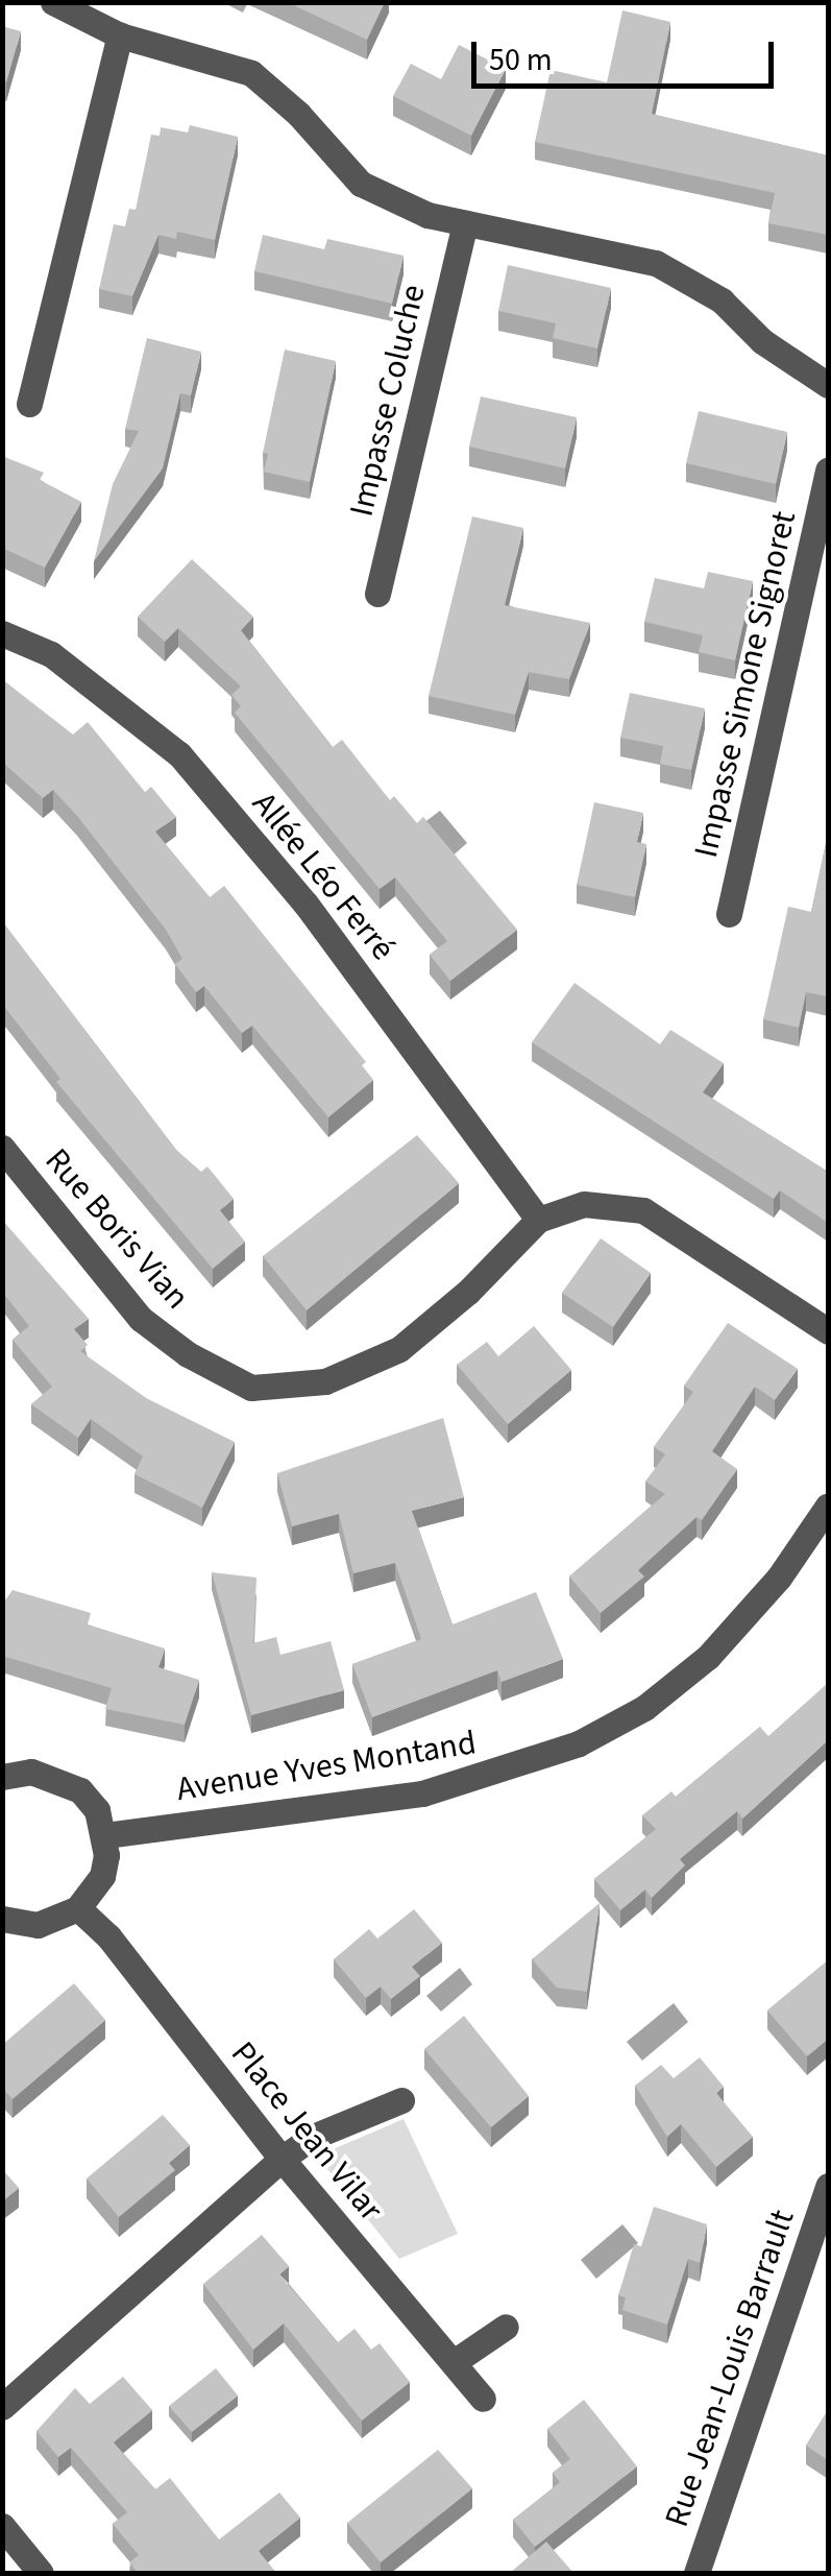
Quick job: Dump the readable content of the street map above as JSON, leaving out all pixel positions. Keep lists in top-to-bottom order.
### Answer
{
  "streets": {
    "street": [
      "Impasse Coluche",
      "Impasse Simone Signoret",
      "Allée Léo Ferré",
      "Rue Boris Vian",
      "Avenue Yves Montand",
      "Place Jean Vilar",
      "Rue Jean-Louis Barrault"
    ]
  },
  "crossings": [
    ["Allée Léo Ferré", "Rue Boris Vian"]
  ],
  "scale_bar": "50 m"
}
